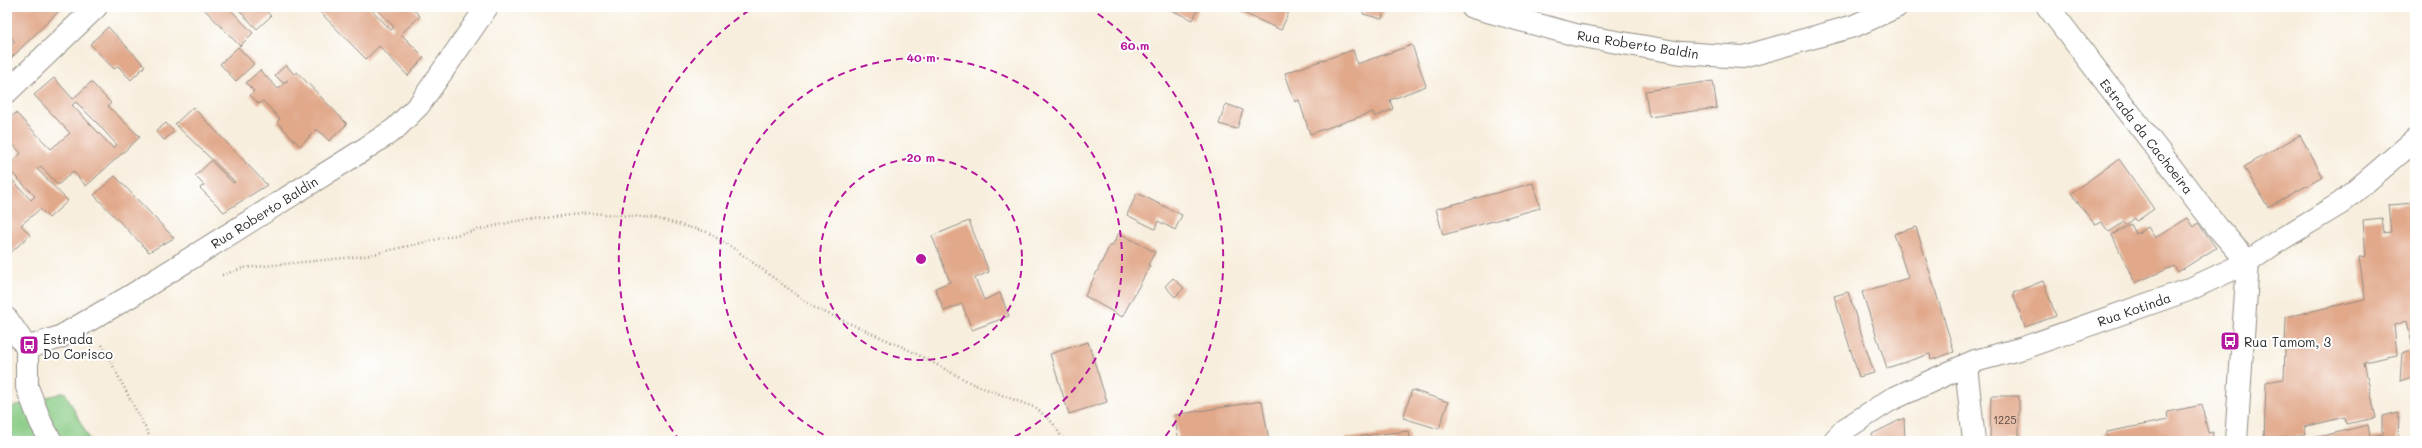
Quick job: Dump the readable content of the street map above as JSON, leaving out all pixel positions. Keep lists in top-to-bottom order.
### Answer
{
  "streets": {
    "street": ["Rua Roberto Baldin", "Estrada da Cachoeira", "Rua Kotinda"]
  },
  "crossings": [
    ["Estrada da Cachoeira", "Rua Kotinda"]
  ],
  "places": {
    "bus stop": ["Rua Tamom, 3", "Estrada Do Corisco"]
  },
  "house_numbers": ["1225"],
  "rings": ["60 m", "40 m", "20 m"]
}
